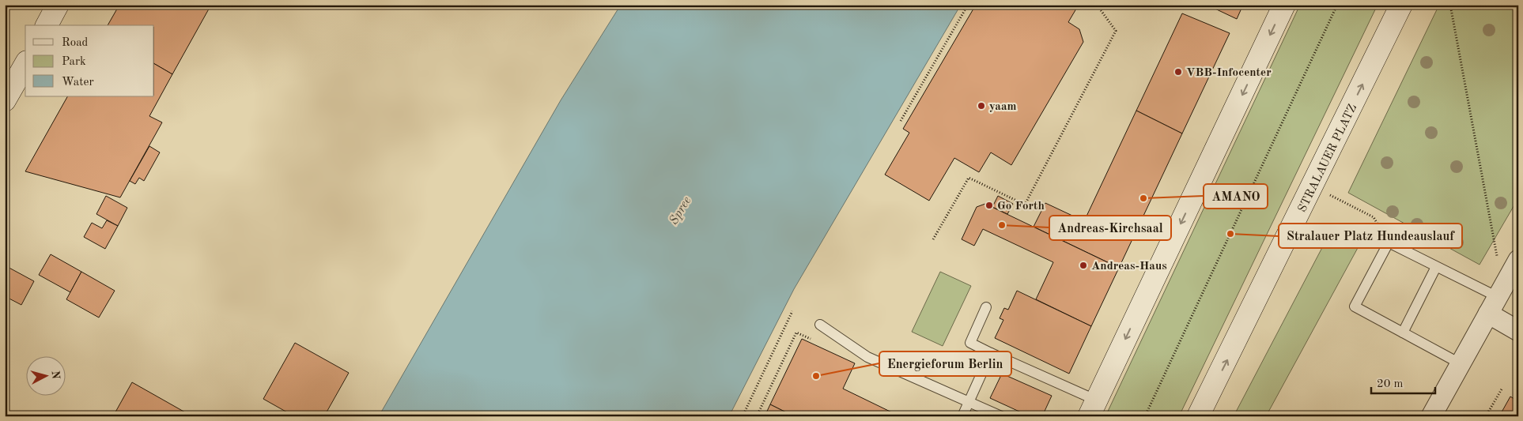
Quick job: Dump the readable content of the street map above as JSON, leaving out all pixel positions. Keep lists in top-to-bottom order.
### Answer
{
  "streets": {
    "main road": ["STRALAUER PLATZ"]
  },
  "water": ["Spree"],
  "places": [
    "VBB-Infocenter",
    "yaam",
    "AMANO",
    "Go Forth",
    "Andreas-Kirchsaal",
    "Stralauer Platz Hundeauslauf",
    "Andreas-Haus",
    "Energieforum Berlin"
  ],
  "legend": ["Road", "Park", "Water"],
  "scale_bar": "20 m",
  "north": "right"
}
